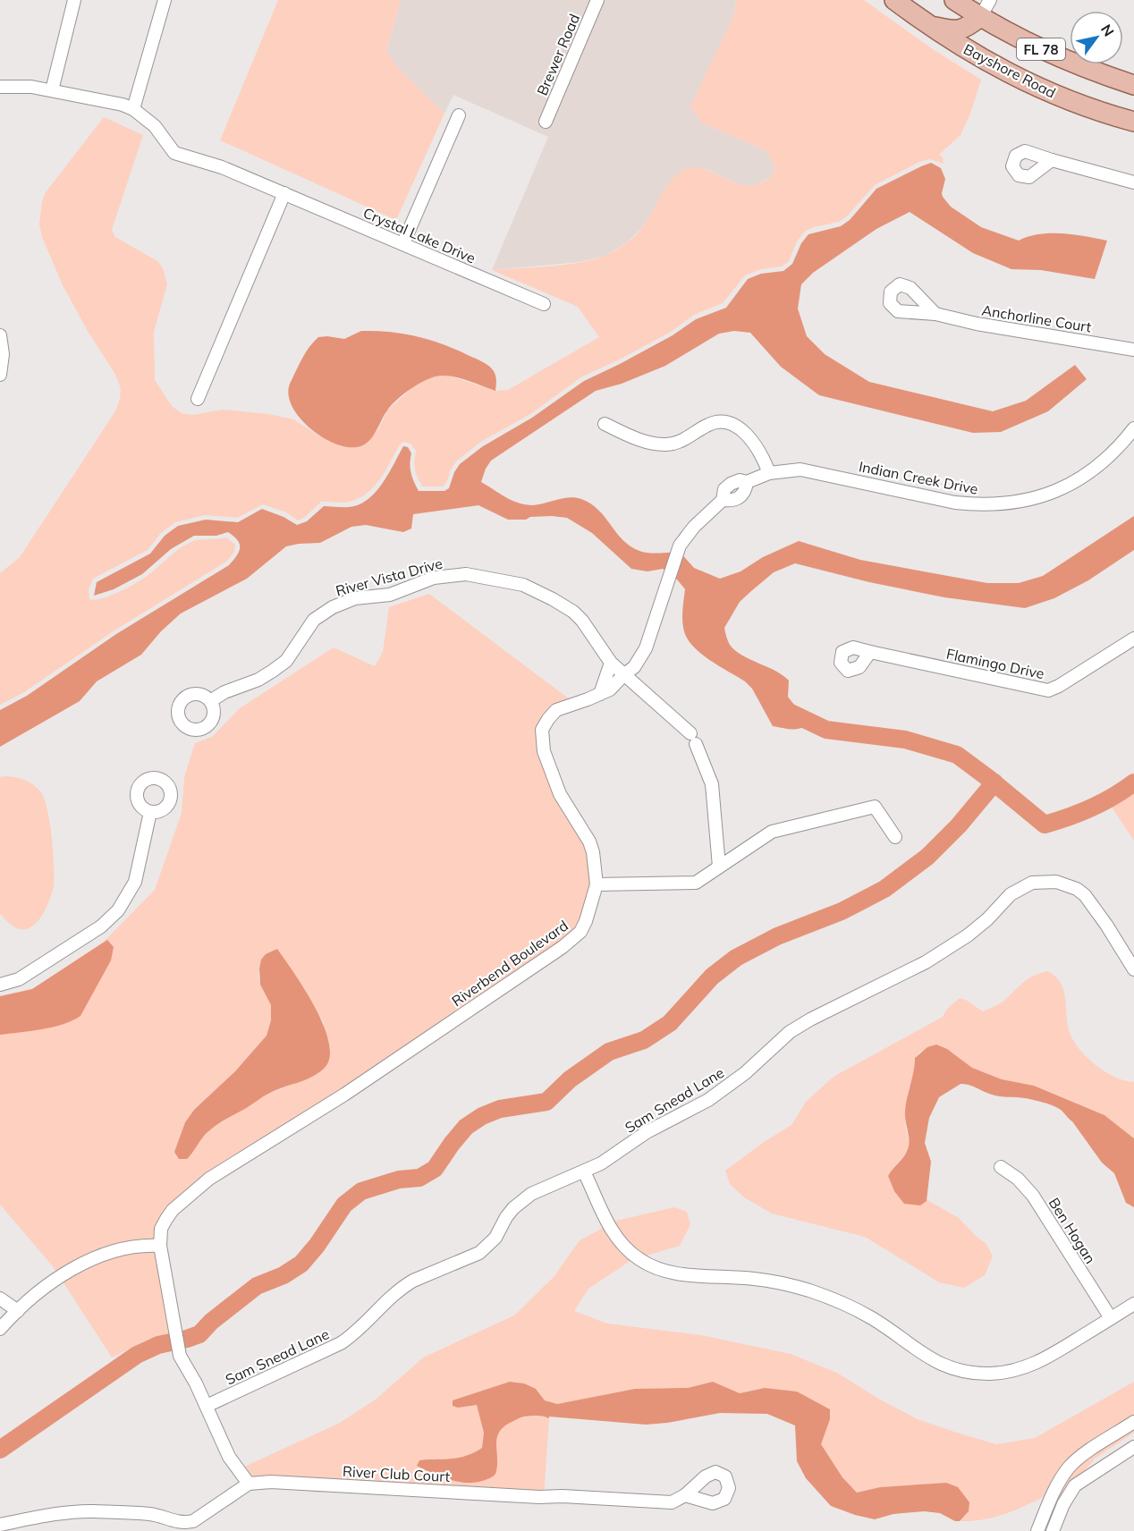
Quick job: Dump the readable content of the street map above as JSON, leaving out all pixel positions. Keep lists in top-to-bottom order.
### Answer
{
  "streets": {
    "main road": ["FL 78", "Bayshore Road"],
    "street": [
      "Brewer Road",
      "Crystal Lake Drive",
      "Anchorline Court",
      "Indian Creek Drive",
      "River Vista Drive",
      "Flamingo Drive",
      "Riverbend Boulevard",
      "Sam Snead Lane",
      "Ben Hogan",
      "River Club Court"
    ]
  },
  "crossings": [
    ["Indian Creek Drive", "Riverbend Boulevard"],
    ["River Vista Drive", "Riverbend Boulevard"],
    ["Riverbend Boulevard", "Sam Snead Lane"]
  ],
  "north": "top right"
}
